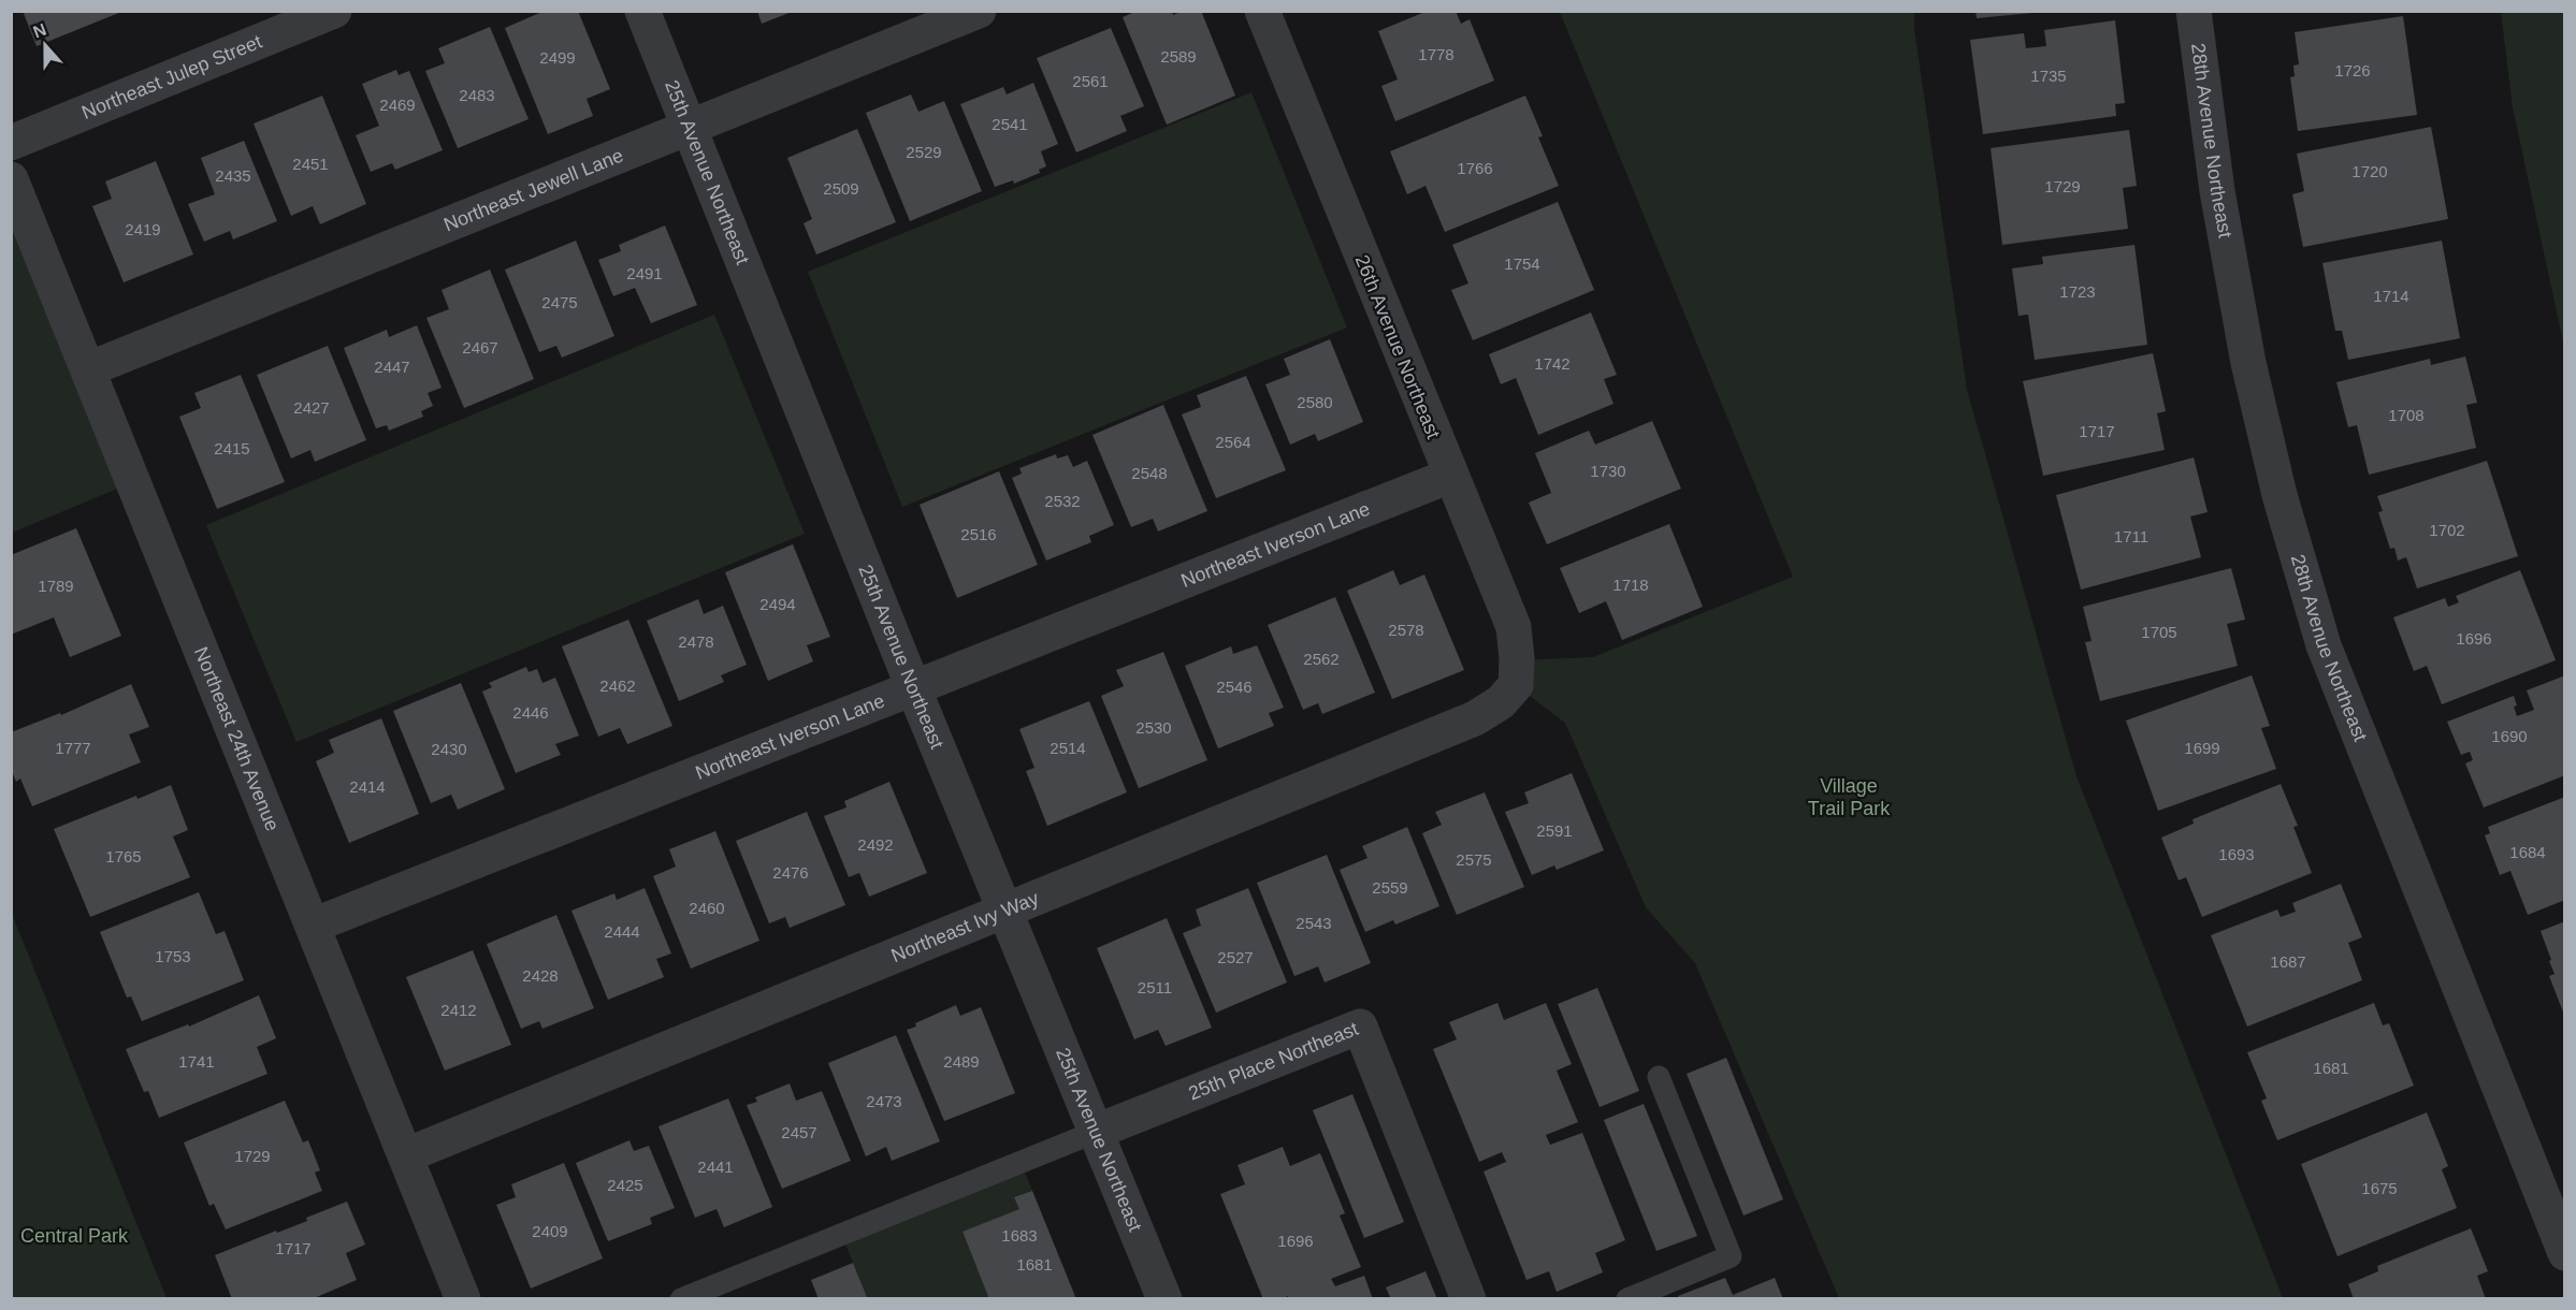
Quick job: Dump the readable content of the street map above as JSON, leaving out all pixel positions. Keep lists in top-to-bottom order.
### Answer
{
  "streets": {
    "street": [
      "Northeast Julep Street",
      "28th Avenue Northeast",
      "25th Avenue Northeast",
      "Northeast Jewell Lane",
      "26th Avenue Northeast",
      "Northeast Iverson Lane",
      "Northeast 24th Avenue",
      "Northeast Ivy Way",
      "25th Place Northeast"
    ]
  },
  "crossings": [
    ["25th Avenue Northeast", "Northeast Jewell Lane"],
    ["25th Avenue Northeast", "Northeast Iverson Lane"],
    ["25th Avenue Northeast", "Northeast Ivy Way"],
    ["25th Avenue Northeast", "25th Place Northeast"],
    ["Northeast Jewell Lane", "Northeast 24th Avenue"],
    ["26th Avenue Northeast", "Northeast Iverson Lane"],
    ["26th Avenue Northeast", "Northeast Ivy Way"],
    ["Northeast Iverson Lane", "Northeast 24th Avenue"],
    ["Northeast 24th Avenue", "Northeast Ivy Way"]
  ],
  "parks": ["Village Trail Park", "Central Park"],
  "house_numbers": [
    "1778",
    "2589",
    "2499",
    "1726",
    "1735",
    "2561",
    "2483",
    "2469",
    "2541",
    "2529",
    "2451",
    "1766",
    "1720",
    "2435",
    "1729",
    "2509",
    "2419",
    "1754",
    "2491",
    "1723",
    "1714",
    "2475",
    "2467",
    "1742",
    "2447",
    "2580",
    "2427",
    "1708",
    "1717",
    "2564",
    "2415",
    "1730",
    "2548",
    "2532",
    "1702",
    "2516",
    "1711",
    "1718",
    "1789",
    "2494",
    "2578",
    "1705",
    "1696",
    "2478",
    "2562",
    "2462",
    "2546",
    "2446",
    "2530",
    "1690",
    "1777",
    "2514",
    "1699",
    "2430",
    "2414",
    "2591",
    "2492",
    "1684",
    "1693",
    "1765",
    "2575",
    "2476",
    "2559",
    "2460",
    "2543",
    "2444",
    "1753",
    "2527",
    "1687",
    "2428",
    "2511",
    "2412",
    "1741",
    "2489",
    "1681",
    "2473",
    "2457",
    "1729",
    "2441",
    "2425",
    "1675",
    "2409",
    "1683",
    "1696",
    "1717",
    "1681"
  ],
  "north": "top"
}
